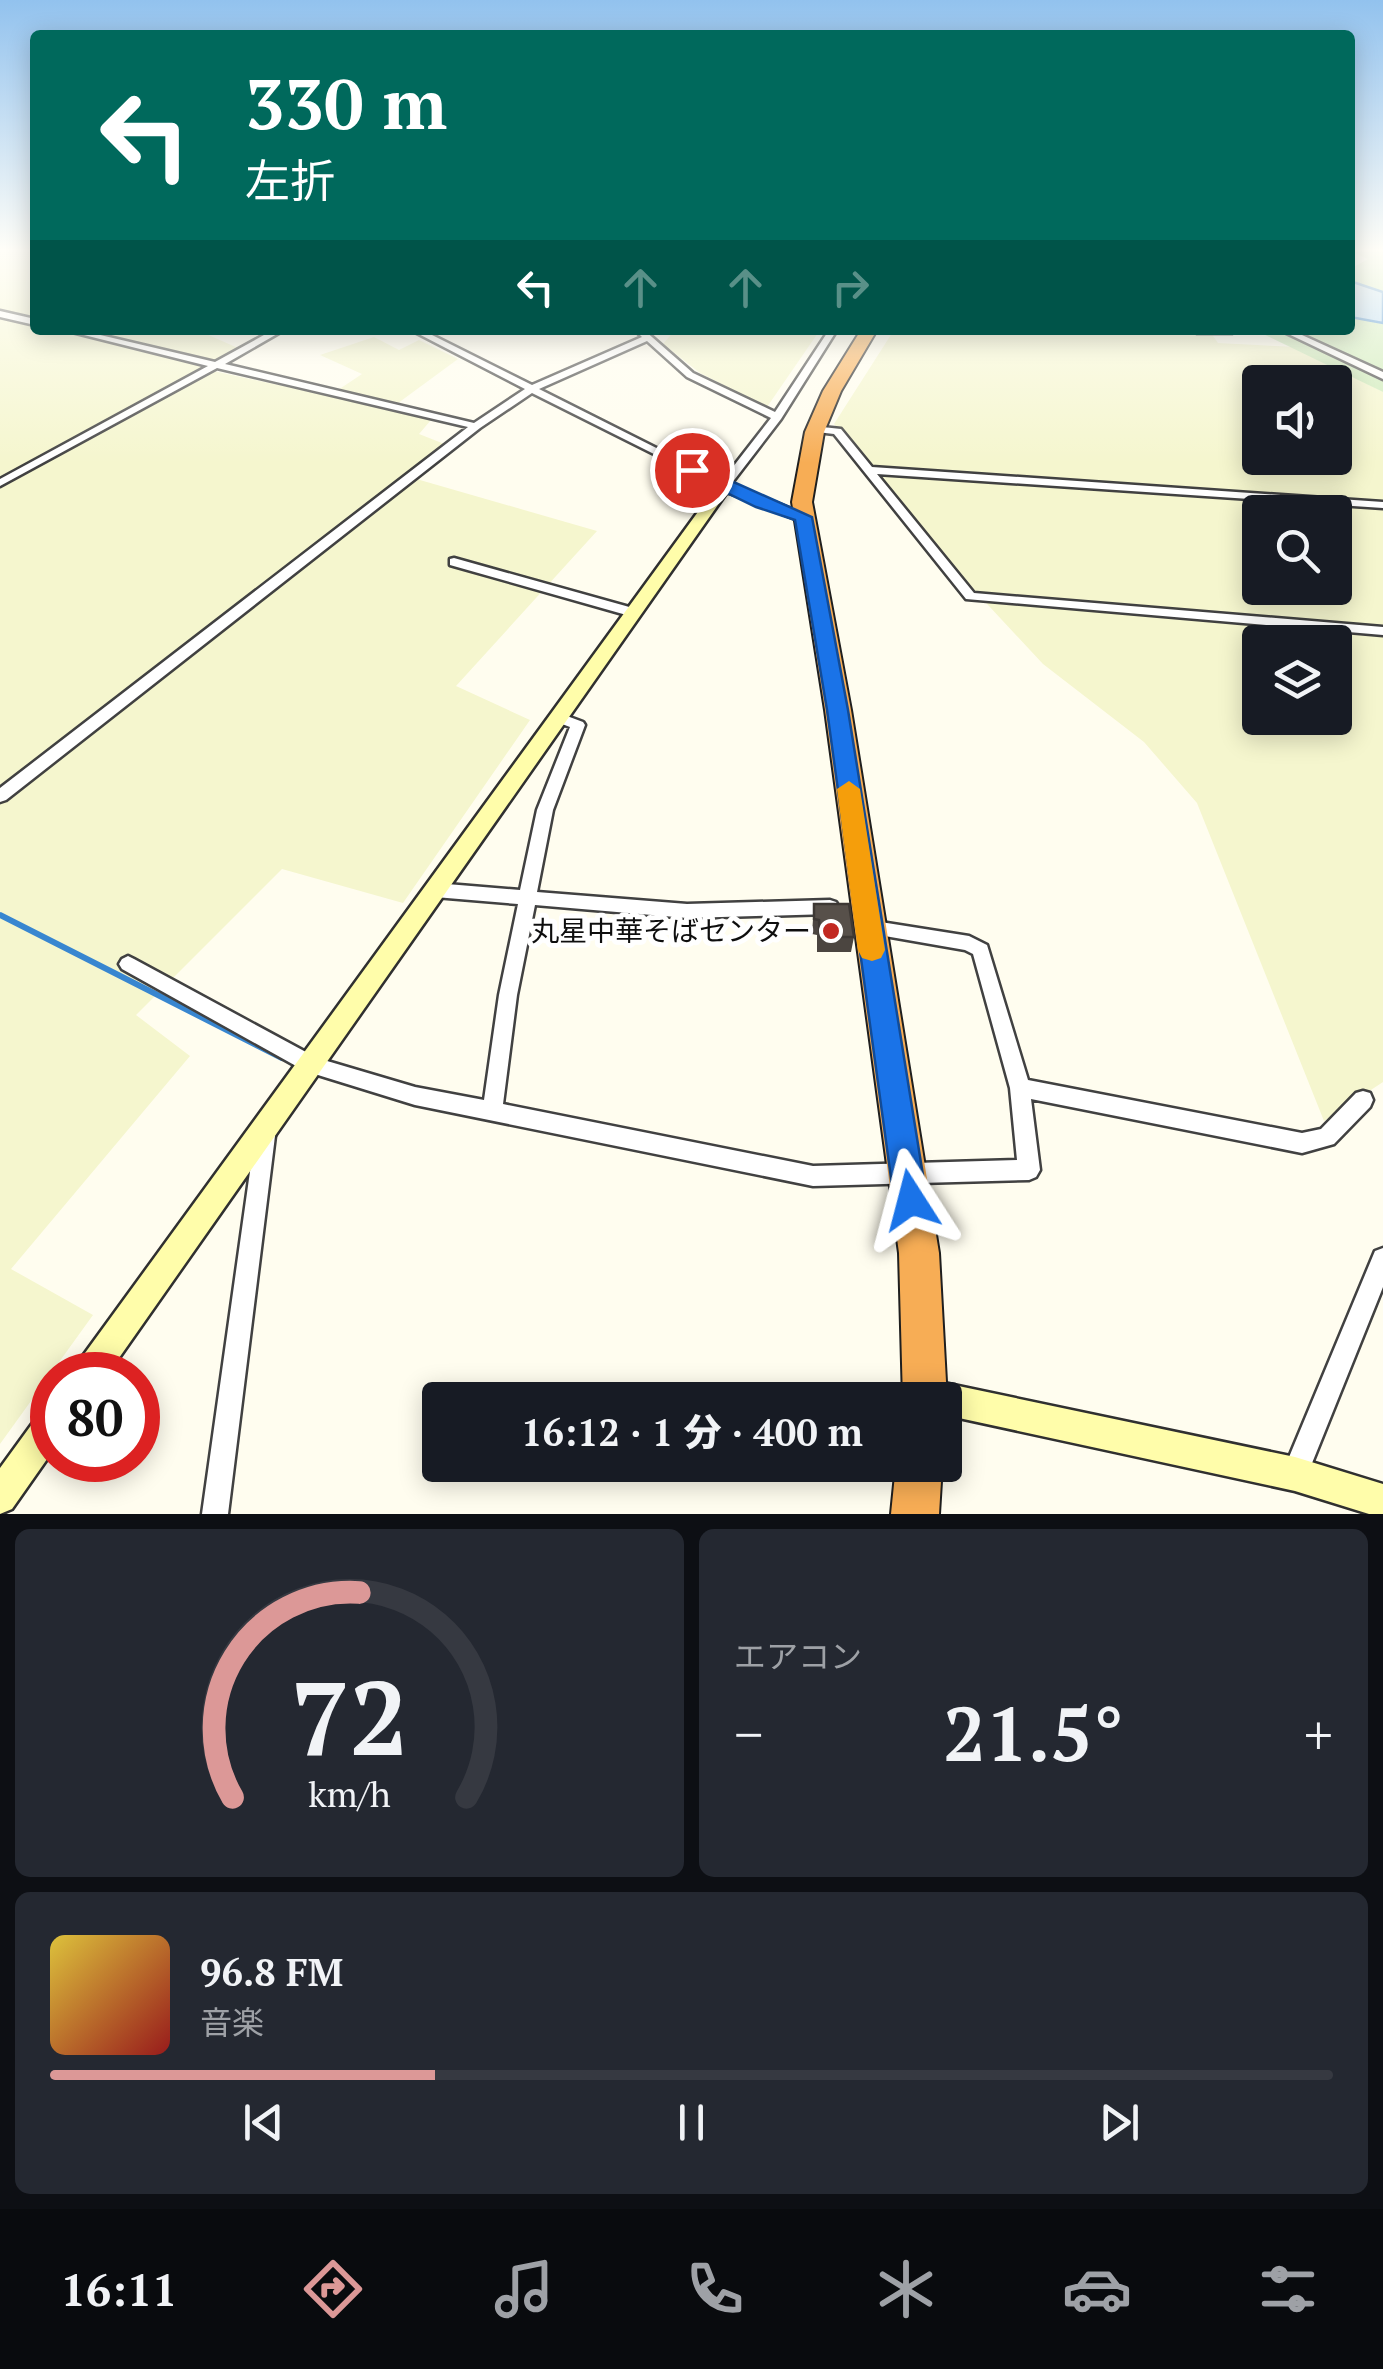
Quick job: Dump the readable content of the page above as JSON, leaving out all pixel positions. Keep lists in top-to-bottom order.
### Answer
{
  "places": ["丸星中華そばセンター"],
  "page": {
    "turn": ["330 m", "左折"],
    "limit": "80",
    "trip": "16:12 · 1 分 · 400 m",
    "tile": "エアコン",
    "heat": ["−", "21.5°", "+"],
    "song": ["96.8 FM", "音楽"],
    "tabs": "16:11",
    "gauge": ["72", "km/h"]
  }
}
